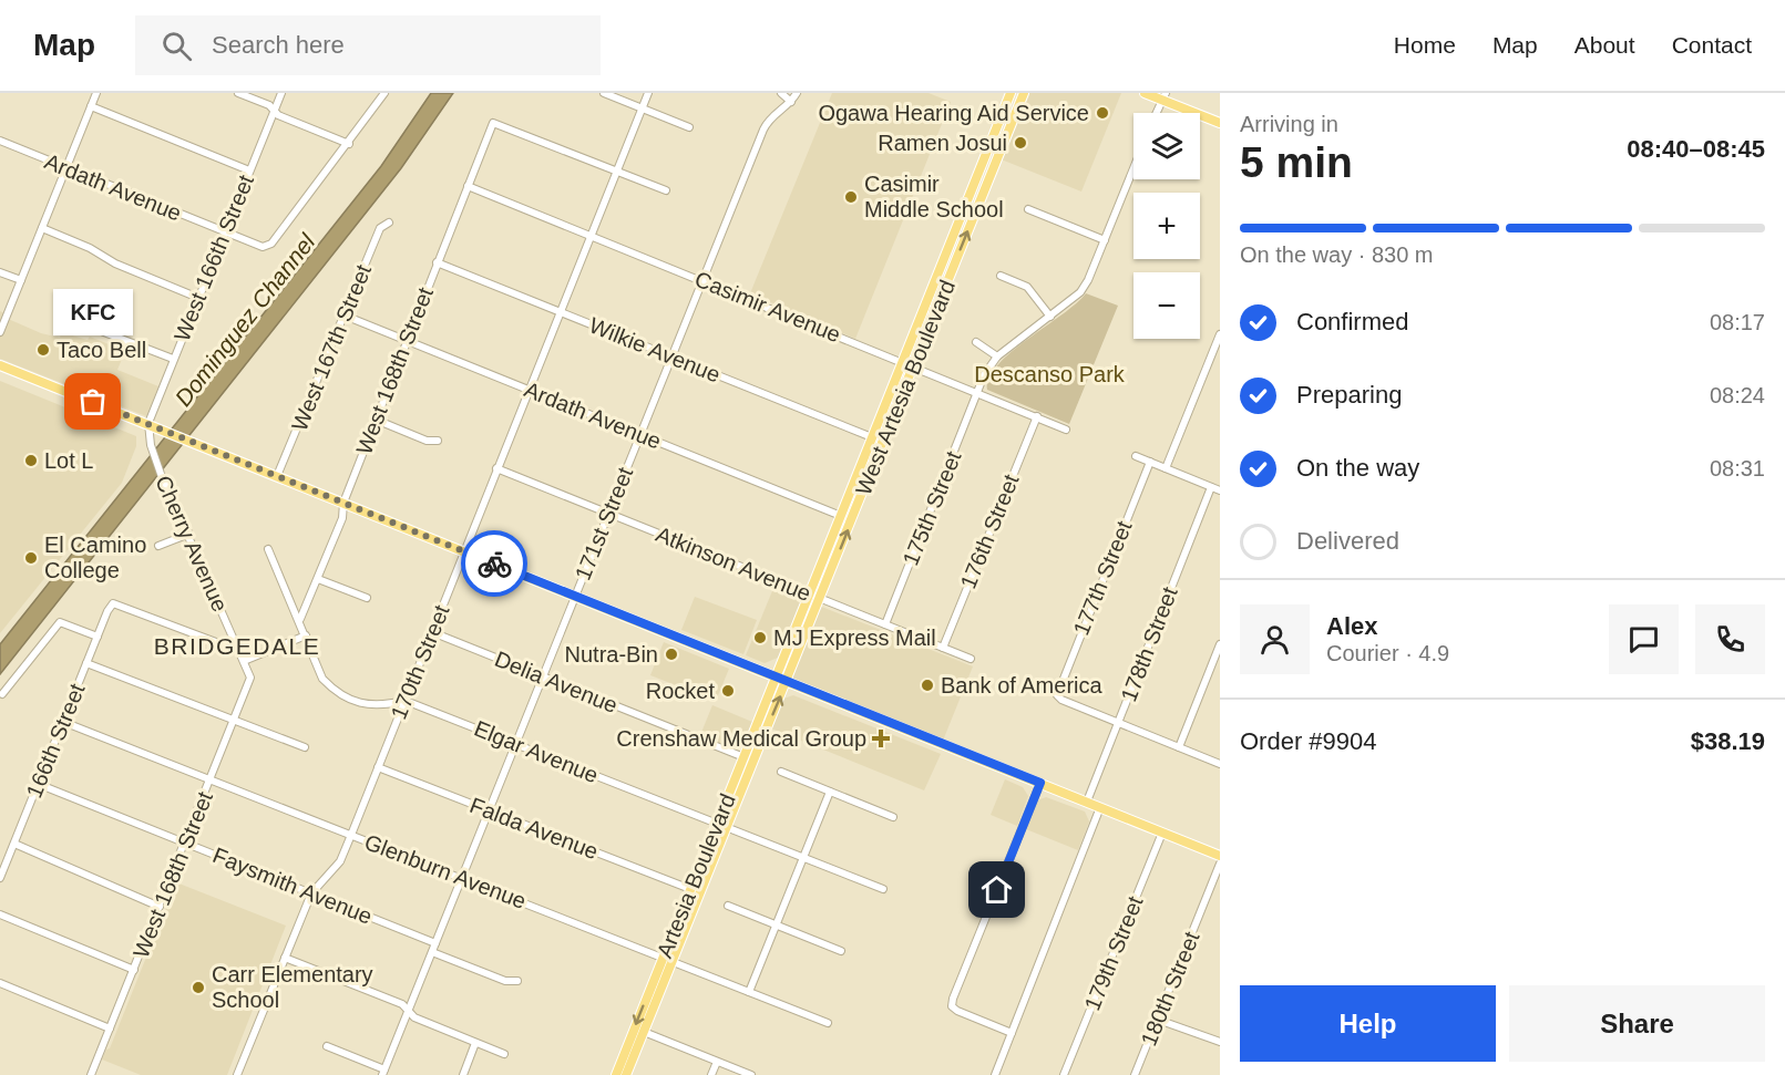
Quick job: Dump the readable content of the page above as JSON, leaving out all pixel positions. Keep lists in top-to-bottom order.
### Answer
{
  "streets": {
    "main road": ["West Artesia Boulevard", "Artesia Boulevard"],
    "street": [
      "Ardath Avenue",
      "West 166th Street",
      "Casimir Avenue",
      "West 167th Street",
      "Wilkie Avenue",
      "West 168th Street",
      "175th Street",
      "171st Street",
      "176th Street",
      "Cherry Avenue",
      "Atkinson Avenue",
      "177th Street",
      "178th Street",
      "170th Street",
      "Delia Avenue",
      "166th Street",
      "Elgar Avenue",
      "Falda Avenue",
      "Glenburn Avenue",
      "Faysmith Avenue",
      "179th Street",
      "180th Street"
    ]
  },
  "crossings": [
    ["Ardath Avenue", "West 166th Street"],
    ["Ardath Avenue", "West 167th Street"],
    ["Ardath Avenue", "West 168th Street"],
    ["Ardath Avenue", "West Artesia Boulevard"],
    ["Ardath Avenue", "171st Street"],
    ["Ardath Avenue", "170th Street"],
    ["West 166th Street", "Cherry Avenue"],
    ["Casimir Avenue", "West 168th Street"],
    ["Casimir Avenue", "West Artesia Boulevard"],
    ["Casimir Avenue", "175th Street"],
    ["Casimir Avenue", "171st Street"],
    ["Casimir Avenue", "176th Street"],
    ["Casimir Avenue", "170th Street"],
    ["Wilkie Avenue", "West 168th Street"],
    ["Wilkie Avenue", "West Artesia Boulevard"],
    ["Wilkie Avenue", "171st Street"],
    ["Wilkie Avenue", "170th Street"],
    ["West 168th Street", "Cherry Avenue"],
    ["West 168th Street", "170th Street"],
    ["West 168th Street", "Elgar Avenue"],
    ["West 168th Street", "Glenburn Avenue"],
    ["West 168th Street", "Faysmith Avenue"],
    ["West Artesia Boulevard", "Atkinson Avenue"],
    ["West Artesia Boulevard", "Artesia Boulevard"],
    ["175th Street", "Atkinson Avenue"],
    ["171st Street", "Atkinson Avenue"],
    ["171st Street", "Delia Avenue"],
    ["171st Street", "Elgar Avenue"],
    ["171st Street", "Falda Avenue"],
    ["171st Street", "Glenburn Avenue"],
    ["171st Street", "Faysmith Avenue"],
    ["176th Street", "Atkinson Avenue"],
    ["Cherry Avenue", "166th Street"],
    ["Atkinson Avenue", "170th Street"],
    ["177th Street", "178th Street"],
    ["170th Street", "Delia Avenue"],
    ["170th Street", "Elgar Avenue"],
    ["170th Street", "Falda Avenue"],
    ["170th Street", "Glenburn Avenue"],
    ["170th Street", "Faysmith Avenue"],
    ["Delia Avenue", "Artesia Boulevard"],
    ["166th Street", "Glenburn Avenue"],
    ["166th Street", "Faysmith Avenue"],
    ["Elgar Avenue", "Artesia Boulevard"],
    ["Falda Avenue", "Artesia Boulevard"],
    ["Glenburn Avenue", "Artesia Boulevard"]
  ],
  "districts": ["BRIDGEDALE"],
  "water": ["Dominguez Channel"],
  "parks": ["Descanso Park"],
  "places": {
    "other": [
      "Ogawa Hearing Aid Service",
      "Ramen Josui",
      "Casimir Middle School",
      "Taco Bell",
      "KFC",
      "Lot L",
      "El Camino College",
      "MJ Express Mail",
      "Nutra-Bin",
      "Bank of America",
      "Rocket",
      "Carr Elementary School"
    ],
    "health": ["Crenshaw Medical Group"]
  },
  "page": {
    "header": "Map",
    "search": "Search here",
    "nav": [
      "Home",
      "Map",
      "About",
      "Contact"
    ],
    "heading": ["5 min", "Arriving in", "08:40–08:45"],
    "panel": [
      "Alex",
      "Courier · 4.9",
      "Order #9904",
      "$38.19"
    ],
    "map_buttons": ["+", "−"],
    "bar": "On the way · 830 m",
    "list": [
      ["Confirmed", "08:17"],
      ["Preparing", "08:24"],
      ["On the way", "08:31"],
      "Delivered"
    ],
    "bubble": "KFC",
    "buttons": ["Help", "Share"]
  }
}
